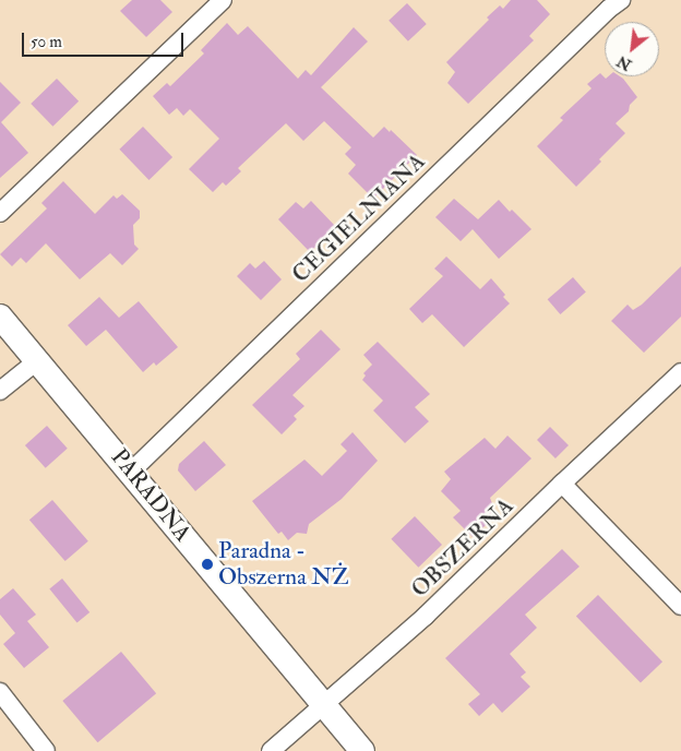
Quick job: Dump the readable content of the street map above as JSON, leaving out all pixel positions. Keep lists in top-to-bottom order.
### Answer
{
  "streets": {
    "street": ["CEGIELNIANA", "PARADNA", "OBSZERNA"]
  },
  "crossings": [
    ["CEGIELNIANA", "PARADNA"],
    ["PARADNA", "OBSZERNA"]
  ],
  "places": ["Paradna - Obszerna NŻ"],
  "scale_bar": "50 m",
  "north": "bottom left"
}
